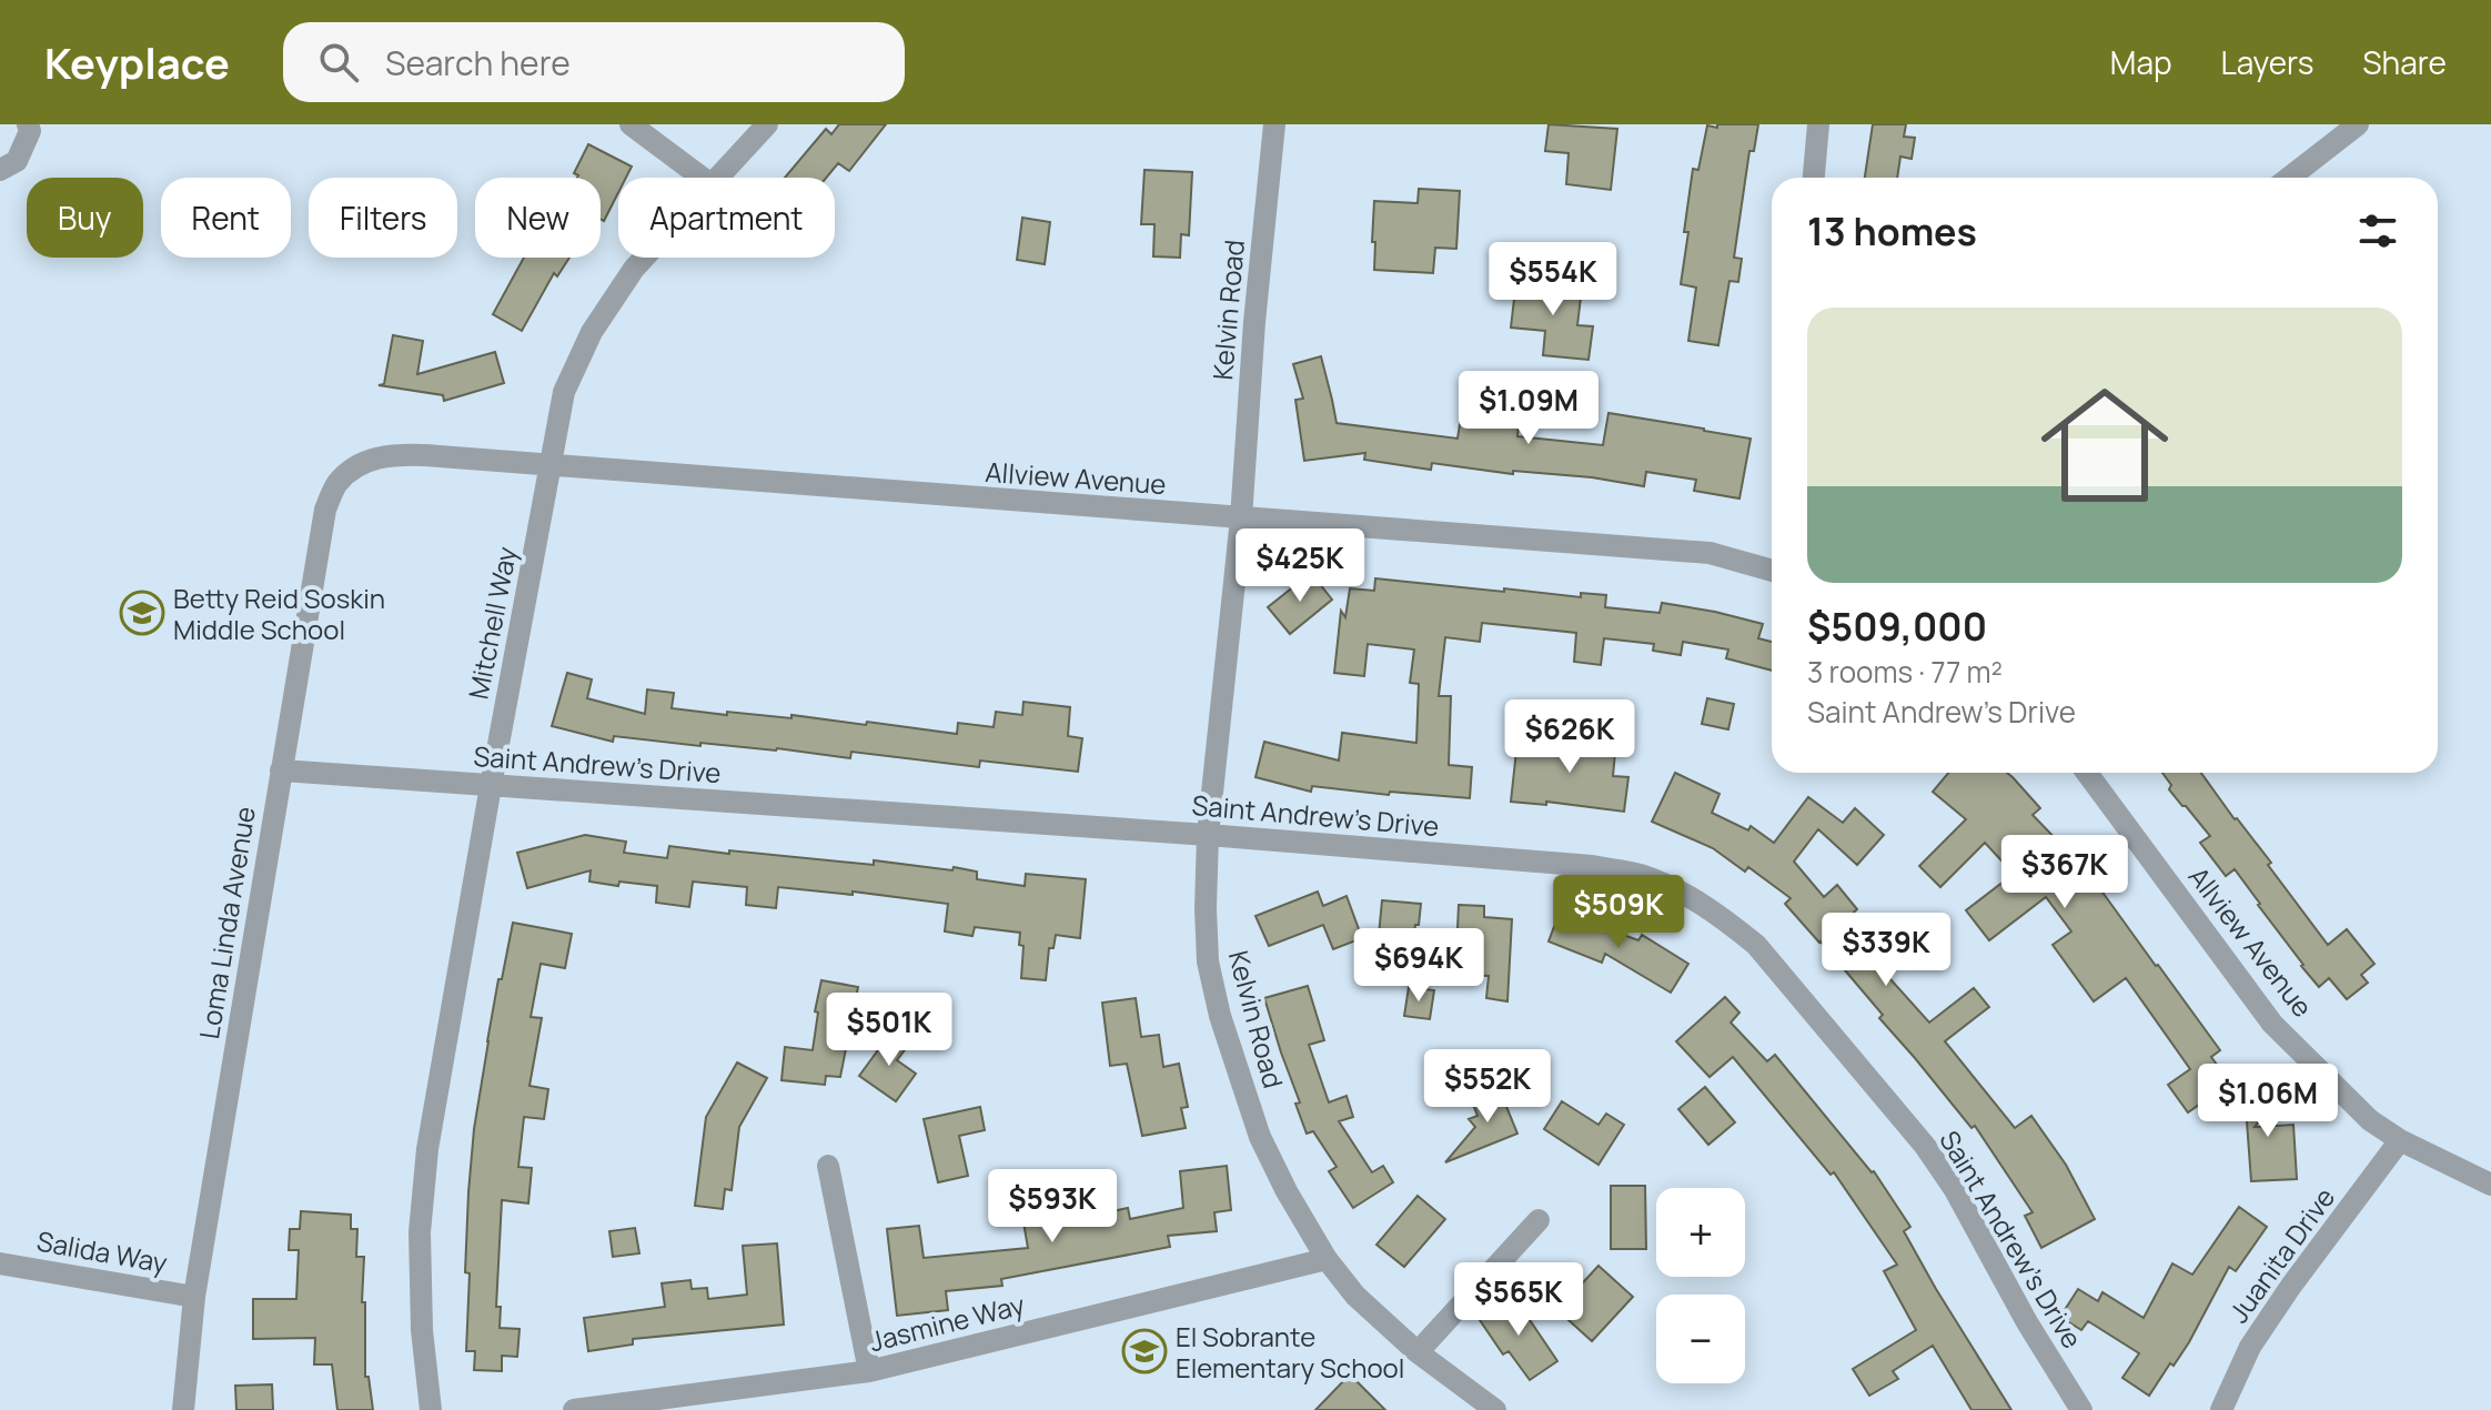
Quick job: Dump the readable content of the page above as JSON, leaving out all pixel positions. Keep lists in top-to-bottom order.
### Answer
{
  "streets": {
    "street": [
      "Kelvin Road",
      "Allview Avenue",
      "Mitchell Way",
      "Saint Andrew's Drive",
      "Loma Linda Avenue",
      "Salida Way",
      "Juanita Drive",
      "Jasmine Way"
    ]
  },
  "crossings": [
    ["Kelvin Road", "Allview Avenue"],
    ["Kelvin Road", "Saint Andrew's Drive"],
    ["Kelvin Road", "Jasmine Way"],
    ["Allview Avenue", "Mitchell Way"],
    ["Allview Avenue", "Loma Linda Avenue"],
    ["Allview Avenue", "Juanita Drive"],
    ["Mitchell Way", "Saint Andrew's Drive"],
    ["Saint Andrew's Drive", "Loma Linda Avenue"],
    ["Loma Linda Avenue", "Salida Way"]
  ],
  "places": {
    "school or university": ["Betty Reid Soskin Middle School", "El Sobrante Elementary School"]
  },
  "page": {
    "header": "Keyplace",
    "search": "Search here",
    "nav": ["Map", "Layers", "Share"],
    "chip": [
      "Buy",
      "Rent",
      "Filters",
      "New",
      "Apartment"
    ],
    "heading": "13 homes",
    "price": [
      "$554K",
      "$1.09M",
      "$425K",
      "$626K",
      "$367K",
      "$509K",
      "$339K",
      "$694K",
      "$501K",
      "$552K",
      "$1.06M",
      "$593K",
      "$565K"
    ],
    "list": [
      {
        "name": "$509,000",
        "note": "3 rooms · 77 m² · Saint Andrew's Drive"
      }
    ],
    "map_buttons": ["+", "−"]
  }
}
